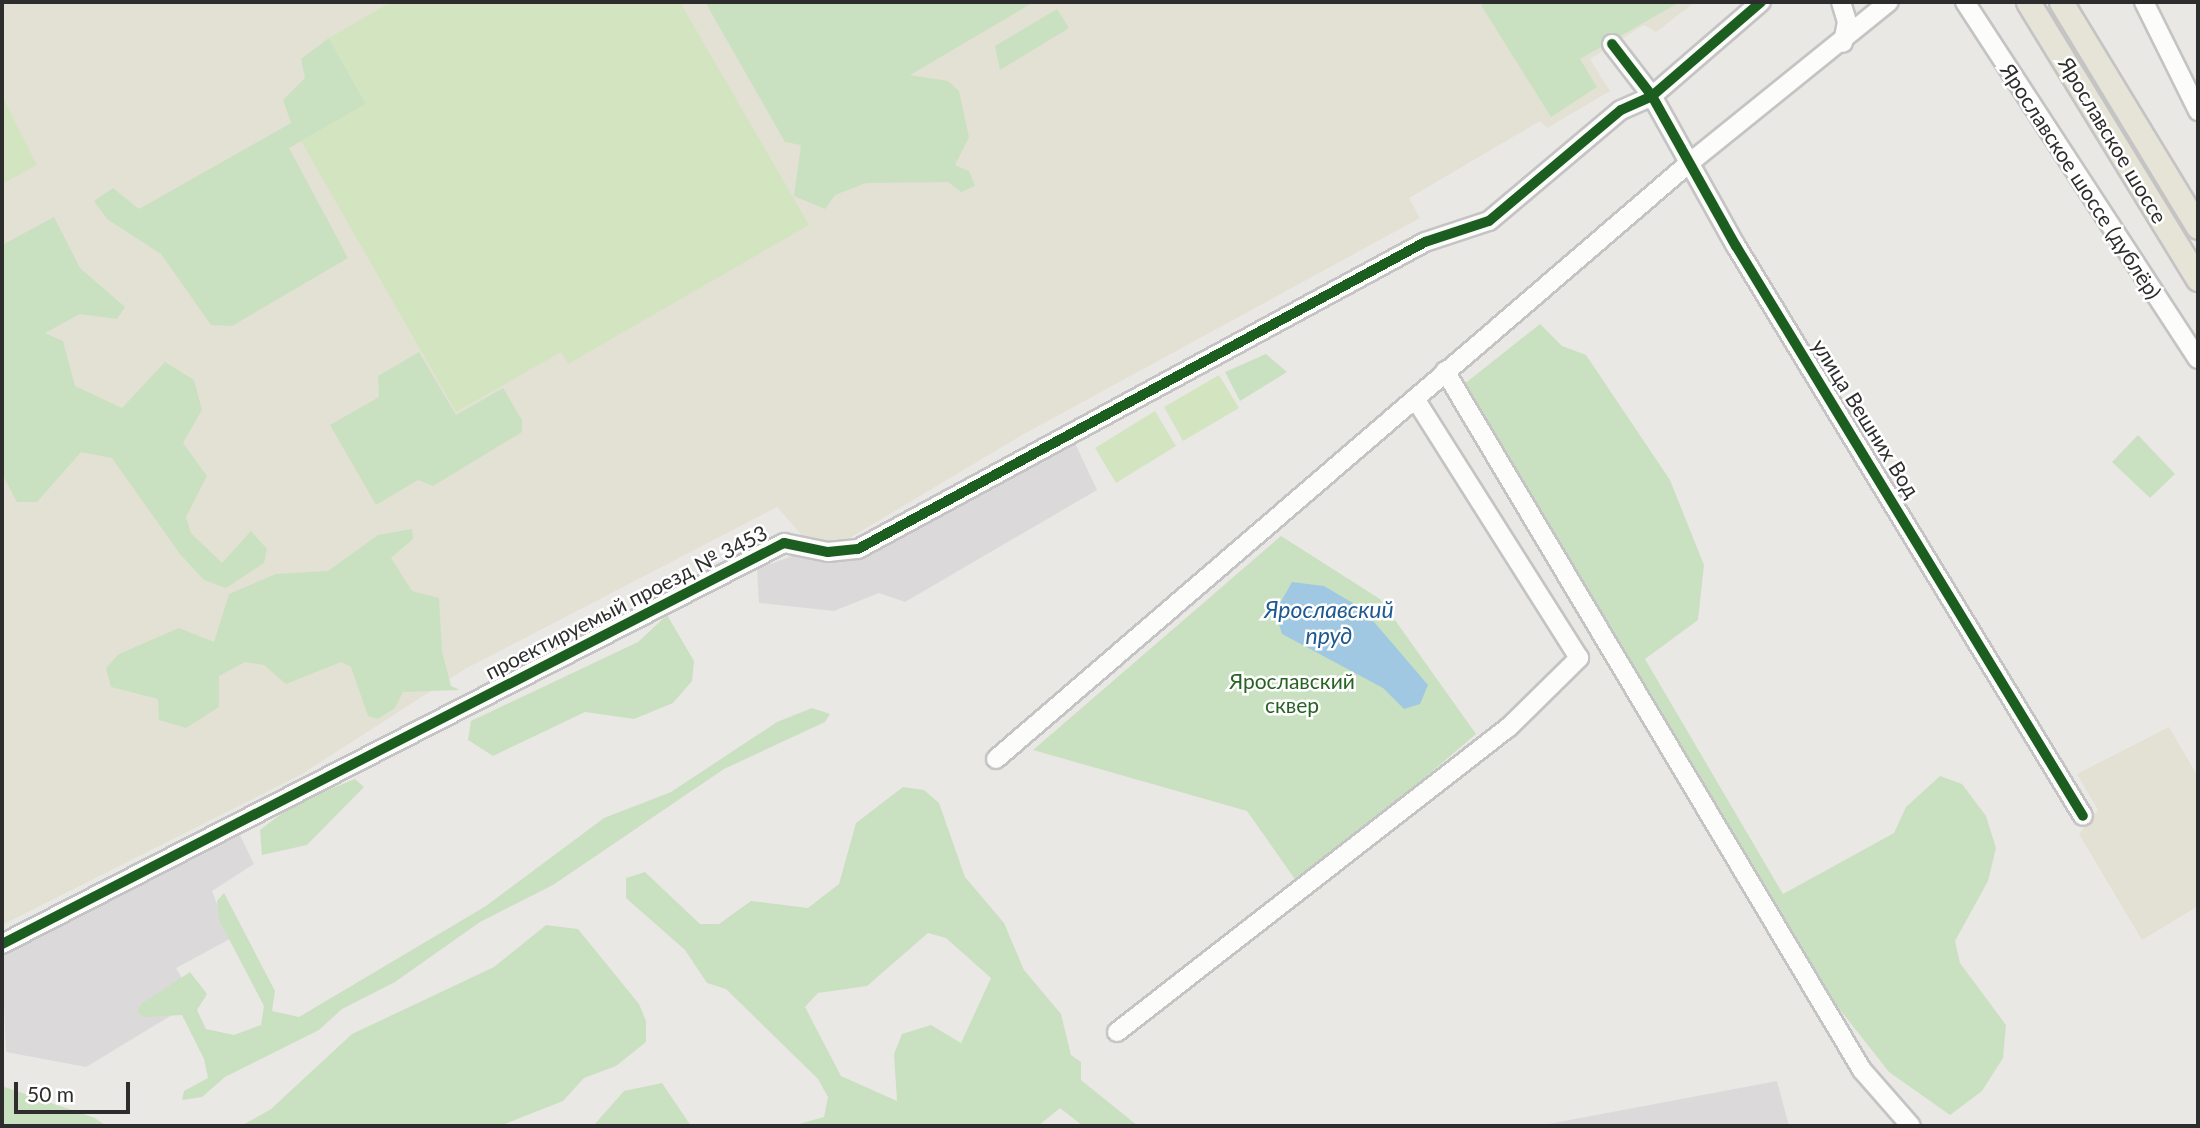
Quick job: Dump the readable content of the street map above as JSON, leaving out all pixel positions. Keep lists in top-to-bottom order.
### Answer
{
  "streets": {
    "main road": ["Ярославское шоссе"],
    "street": ["Ярославское шоссе (дублёр)", "улица Вешних Вод", "проектируемый проезд № 3453"]
  },
  "crossings": [
    ["улица Вешних Вод", "проектируемый проезд № 3453"]
  ],
  "water": ["Ярославский пруд"],
  "parks": ["Ярославский сквер"],
  "scale_bar": "50 m"
}
